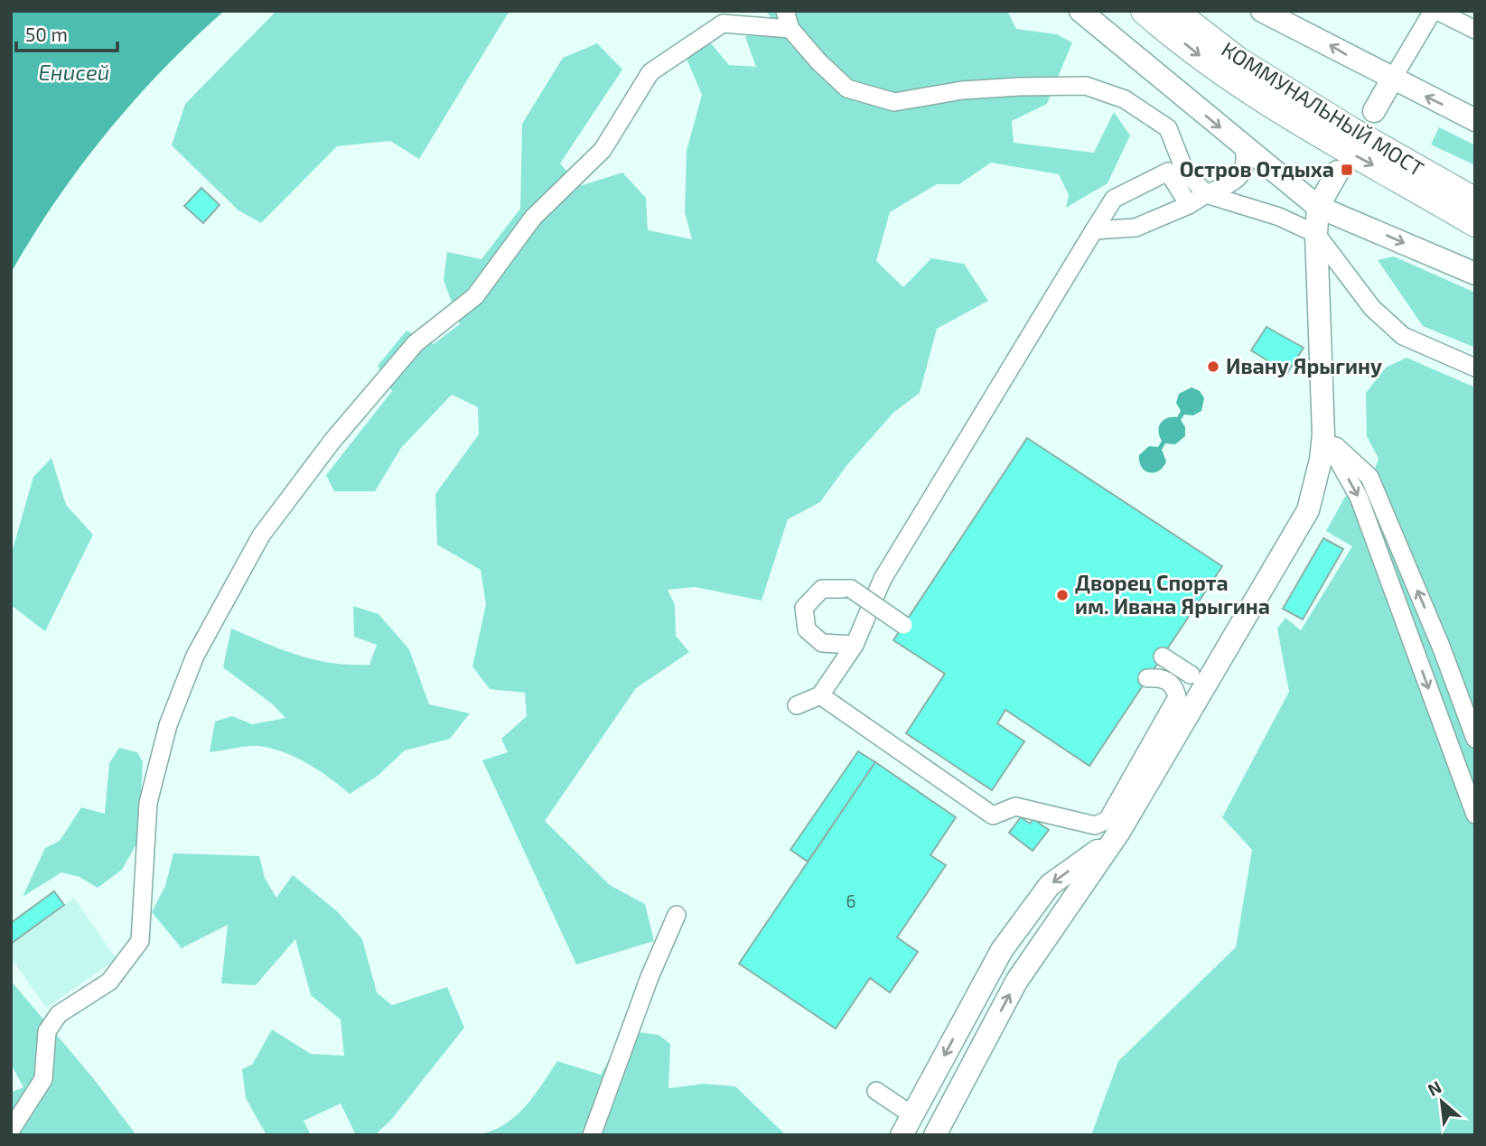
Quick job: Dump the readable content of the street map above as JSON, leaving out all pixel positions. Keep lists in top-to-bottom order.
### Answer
{
  "streets": {
    "highway": ["КОММУНАЛЬНЫЙ МОСТ"]
  },
  "water": ["Енисей"],
  "places": {
    "transit": ["Остров Отдыха"],
    "other": ["Ивану Ярыгину", "Дворец Спорта им. Ивана Ярыгина"]
  },
  "house_numbers": ["6"],
  "scale_bar": "50 m",
  "north": "top left"
}
